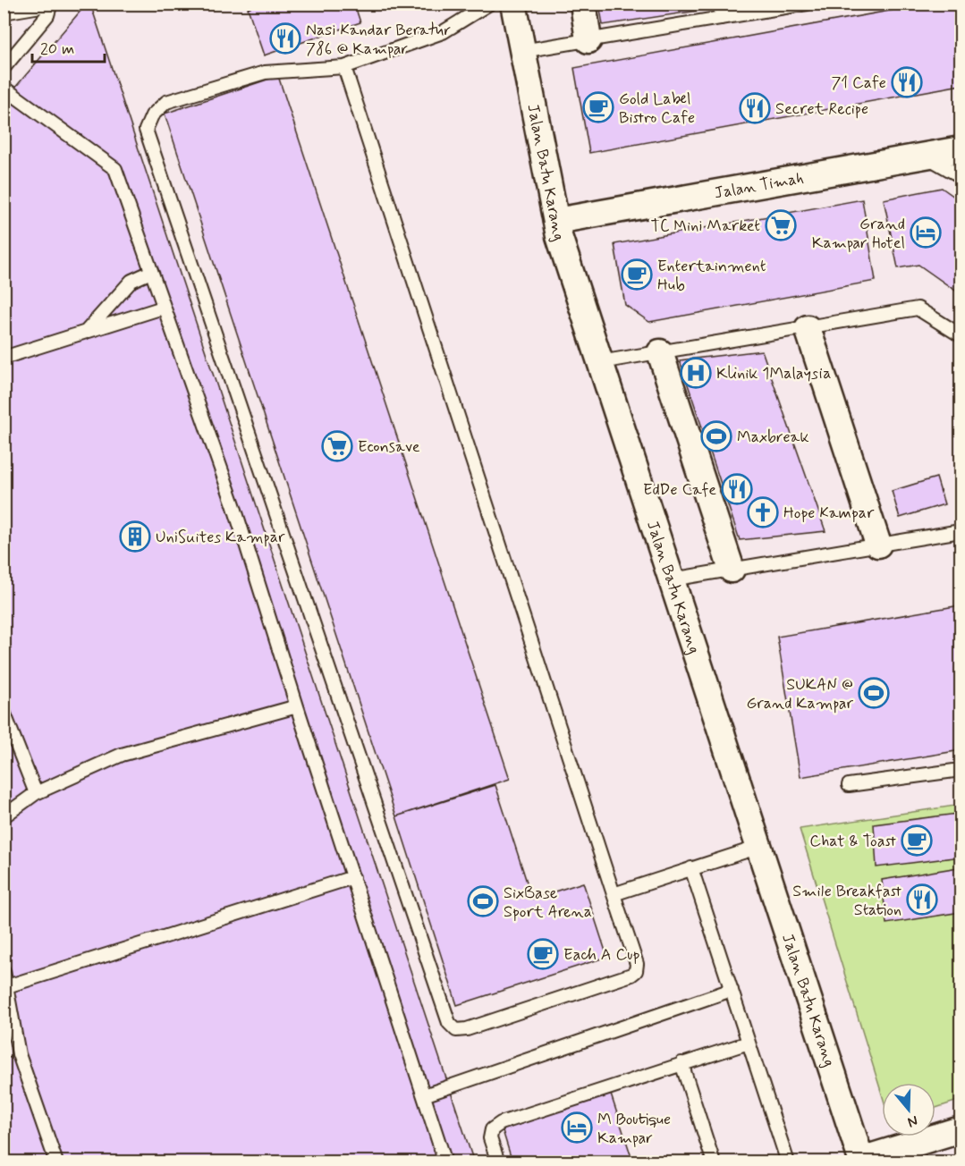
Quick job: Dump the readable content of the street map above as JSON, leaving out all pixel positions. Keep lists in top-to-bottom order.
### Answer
{
  "streets": {
    "street": ["Jalan Batu Karang", "Jalan Timah"]
  },
  "crossings": [
    ["Jalan Batu Karang", "Jalan Timah"]
  ],
  "places": {
    "restaurant": [
      "Nasi Kandar Beratur 786 @ Kampar",
      "71 Cafe",
      "Secret Recipe",
      "EdDe Cafe",
      "Smile Breakfast Station"
    ],
    "cafe": [
      "Gold Label Bistro Cafe",
      "Entertainment Hub",
      "Chat & Toast",
      "Each A Cup"
    ],
    "supermarket": ["TC Mini Market", "Econsave"],
    "hotel": ["Grand Kampar Hotel", "M Boutique Kampar"],
    "hospital": ["Klinik 1Malaysia"],
    "sports": ["Maxbreak", "SUKAN @ Grand Kampar", "SixBase Sport Arena"],
    "church": ["Hope Kampar"],
    "building": ["UniSuites Kampar"]
  },
  "scale_bar": "20 m",
  "north": "bottom"
}
